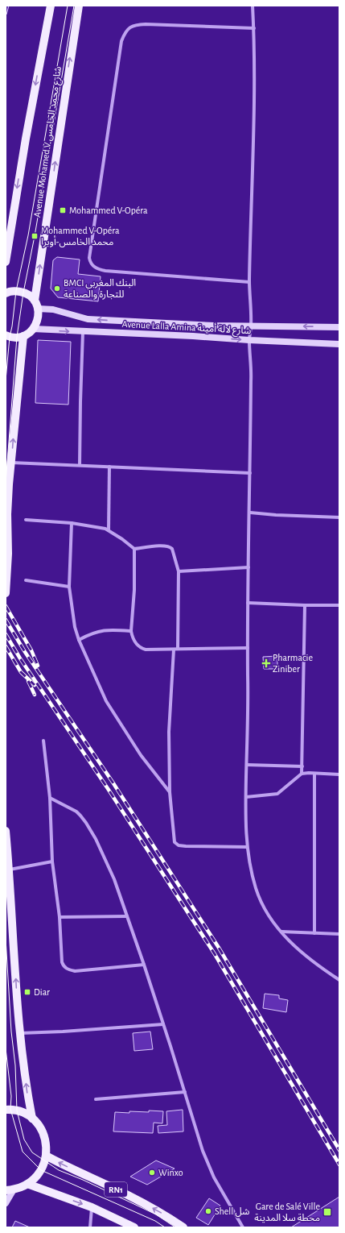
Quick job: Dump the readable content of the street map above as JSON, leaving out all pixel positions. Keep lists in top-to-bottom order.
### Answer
{
  "streets": {
    "main road": ["Avenue Mohamed V شارع محمد الخامس", "RN1"],
    "street": ["Avenue Lalla Amina شارع لالة أمينة"]
  },
  "places": {
    "transit": [
      "Mohammed V-Opéra",
      "Mohammed V-Opéra محمد الخامس-أوبرا",
      "Diar",
      "Gare de Salé Ville محطة سلا المدينة"
    ],
    "other": ["BMCI البنك المغربي للتجارة والصناعة", "Winxo", "Shell شل"],
    "health": ["Pharmacie Ziniber"]
  }
}
